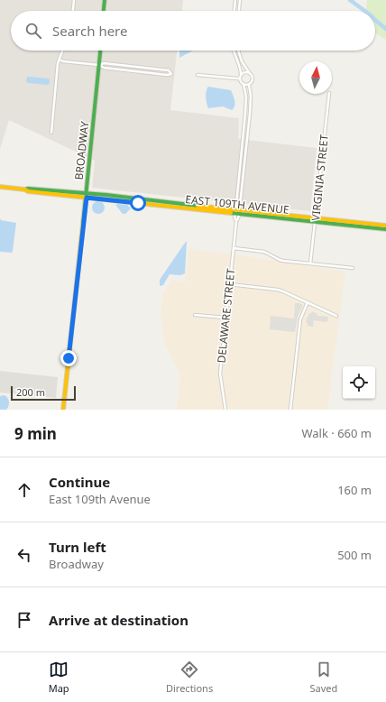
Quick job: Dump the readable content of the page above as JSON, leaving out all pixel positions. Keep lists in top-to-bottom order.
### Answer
{
  "streets": {
    "main road": ["BROADWAY", "EAST 109TH AVENUE"],
    "street": ["VIRGINIA STREET", "DELAWARE STREET"]
  },
  "crossings": [
    ["BROADWAY", "EAST 109TH AVENUE"],
    ["VIRGINIA STREET", "EAST 109TH AVENUE"],
    ["EAST 109TH AVENUE", "DELAWARE STREET"]
  ],
  "scale_bar": "200 m",
  "north": "top",
  "page": {
    "search": "Search here",
    "scale": "200 m",
    "heading": ["9 min", "Walk · 660 m"],
    "list": [
      ["Continue", "East 109th Avenue", "160 m"],
      ["Turn left", "Broadway", "500 m"],
      "Arrive at destination"
    ],
    "nav": ["Map", "Directions", "Saved"]
  }
}
